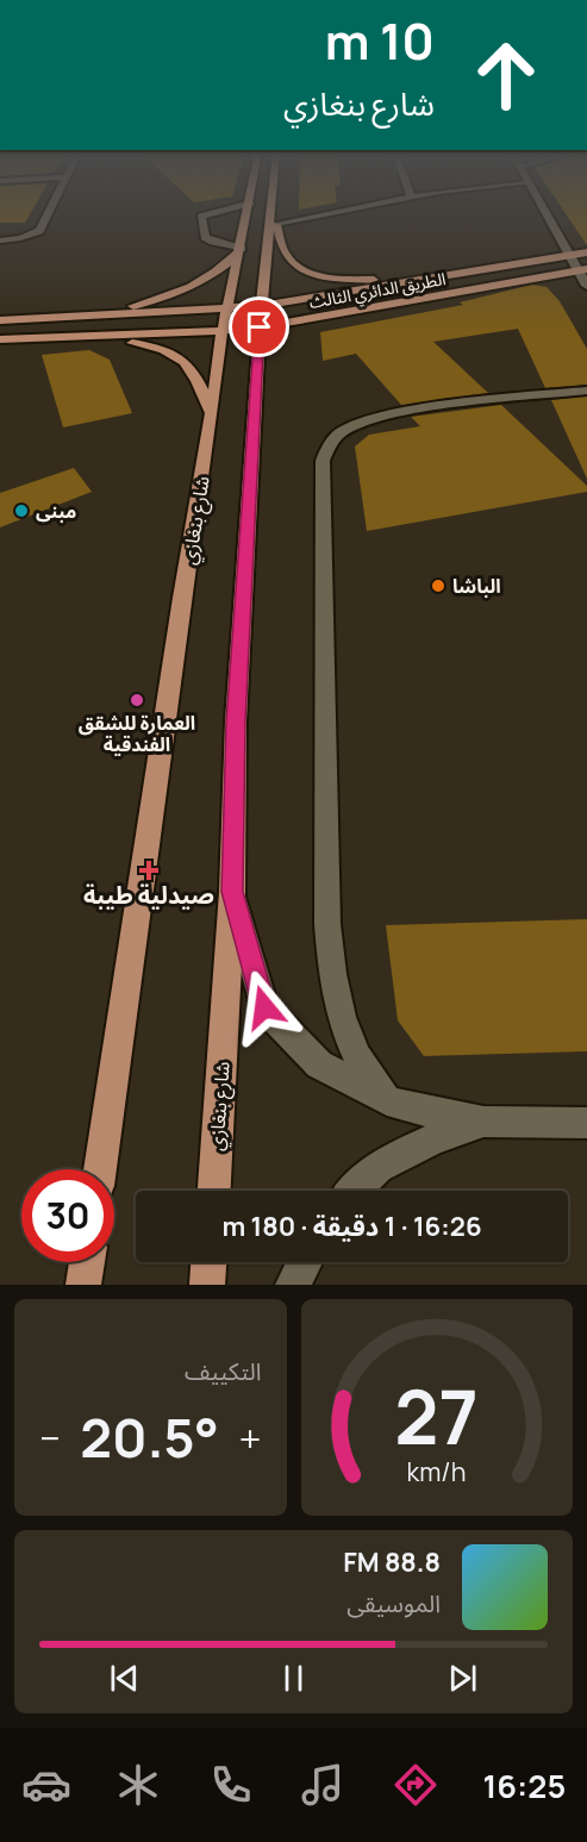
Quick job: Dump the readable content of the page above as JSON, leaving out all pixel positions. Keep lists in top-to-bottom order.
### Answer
{
  "streets": {
    "main road": ["الطريق الدائري الثالث", "شارع بنغازي"]
  },
  "crossings": [
    ["الطريق الدائري الثالث", "شارع بنغازي"]
  ],
  "places": {
    "other": ["مبنى", "الباشا", "العمارة للشقق الفندقية"],
    "health": ["صيدلية طيبة"]
  },
  "page": {
    "turn": ["10 m", "شارع بنغازي"],
    "limit": "30",
    "trip": "16:26 · 1 دقيقة · 180 m",
    "tile": "التكييف",
    "heat": ["−", "20.5°", "+"],
    "song": ["88.8 FM", "الموسيقى"],
    "tabs": "16:25",
    "gauge": ["27", "km/h"]
  }
}
